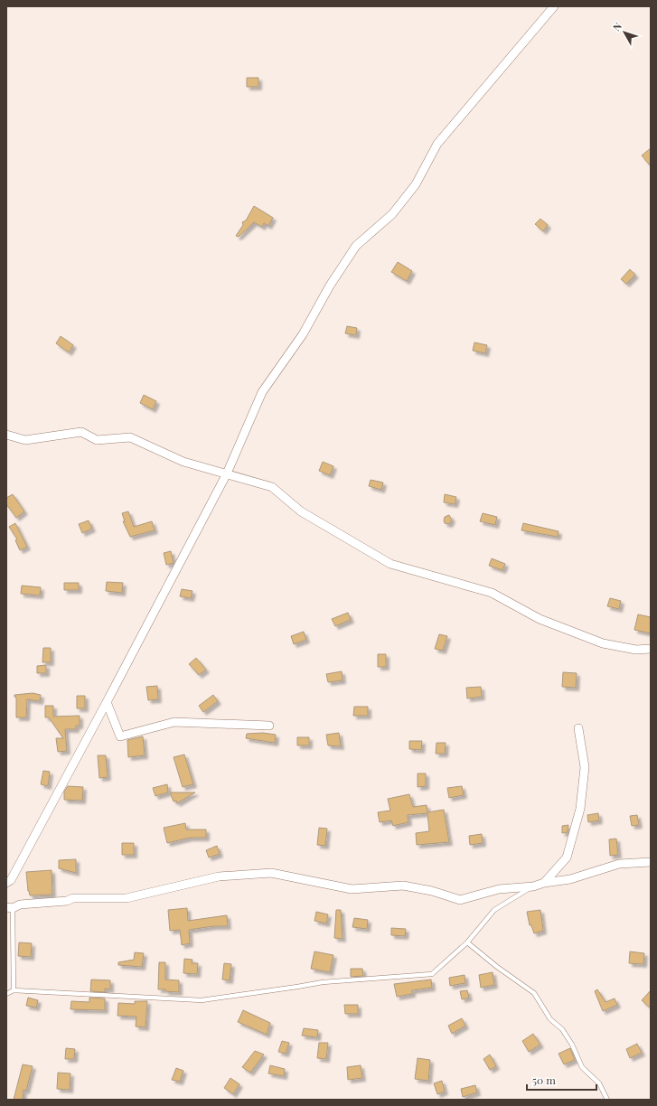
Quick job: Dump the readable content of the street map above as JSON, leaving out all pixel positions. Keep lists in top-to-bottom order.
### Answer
{
  "scale_bar": "50 m",
  "north": "top left"
}
